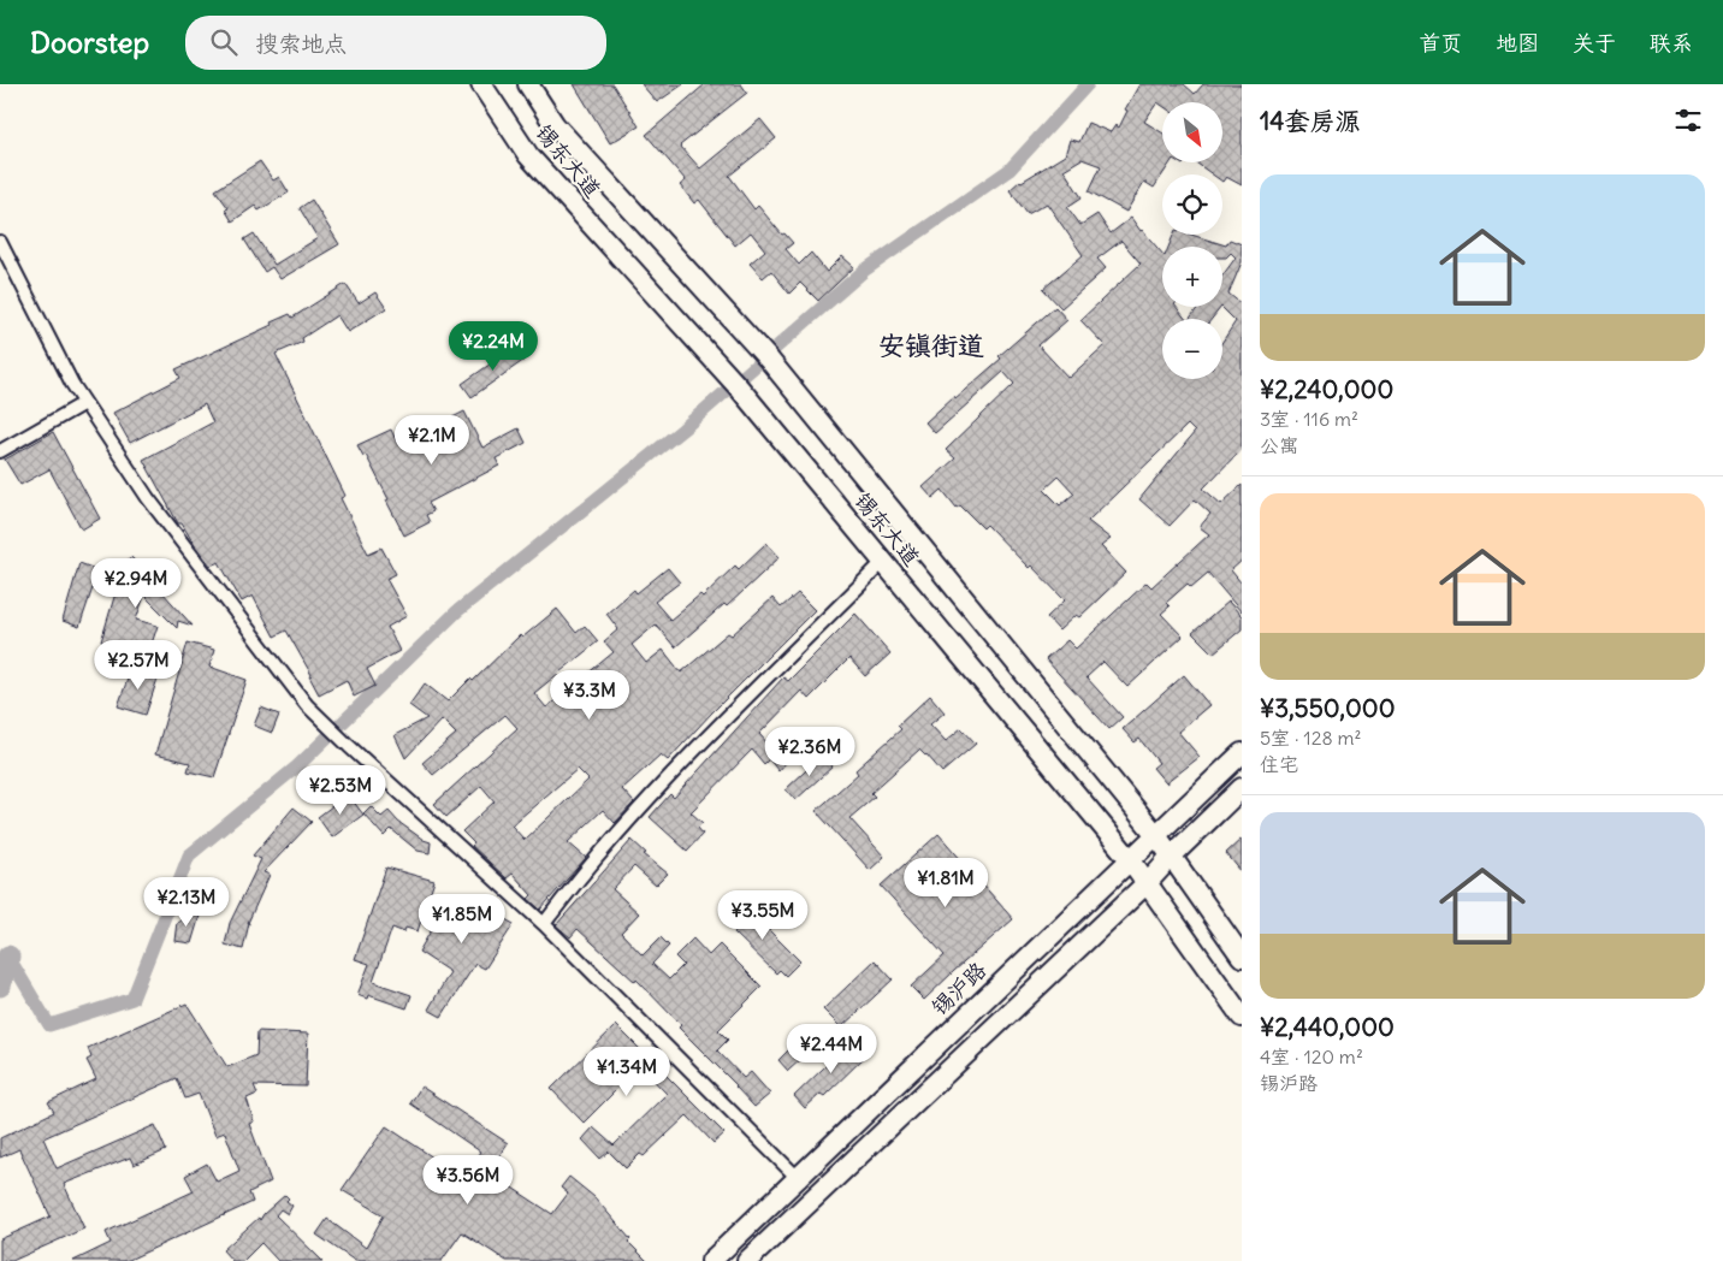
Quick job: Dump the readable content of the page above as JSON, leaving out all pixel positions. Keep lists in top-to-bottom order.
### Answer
{
  "streets": {
    "main road": ["锡东大道", "锡沪路"]
  },
  "crossings": [
    ["锡东大道", "锡沪路"]
  ],
  "districts": ["安镇街道"],
  "north": "bottom right",
  "page": {
    "header": "Doorstep",
    "search": "搜索地点",
    "nav": [
      "首页",
      "地图",
      "关于",
      "联系"
    ],
    "heading": "14套房源",
    "map_buttons": ["+", "−"],
    "list": [
      {
        "name": "¥2,240,000",
        "note": "3室 · 116 m² · 公寓"
      },
      {
        "name": "¥3,550,000",
        "note": "5室 · 128 m² · 住宅"
      },
      {
        "name": "¥2,440,000",
        "note": "4室 · 120 m² · 锡沪路"
      }
    ],
    "price": [
      "¥2.24M",
      "¥2.1M",
      "¥2.94M",
      "¥2.57M",
      "¥3.3M",
      "¥2.36M",
      "¥2.53M",
      "¥1.81M",
      "¥2.13M",
      "¥3.55M",
      "¥1.85M",
      "¥2.44M",
      "¥1.34M",
      "¥3.56M"
    ]
  }
}
